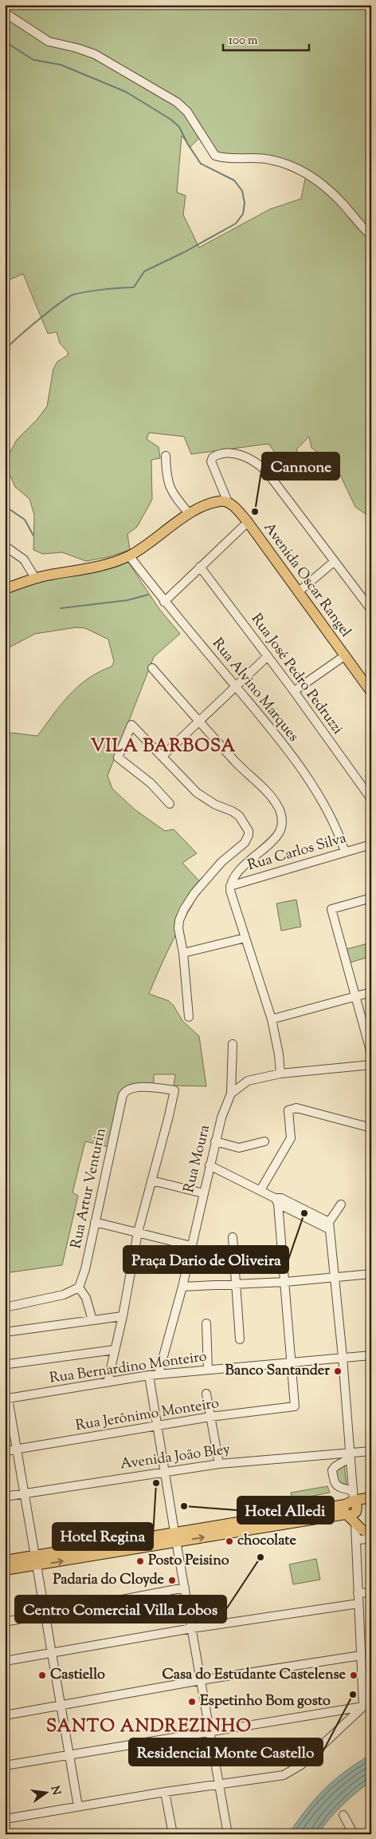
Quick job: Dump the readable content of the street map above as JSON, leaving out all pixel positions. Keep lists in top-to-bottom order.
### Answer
{
  "streets": {
    "main road": ["Avenida Oscar Rangel"],
    "street": [
      "Rua José Pedro Pedruzzi",
      "Rua Alvino Marques",
      "Rua Carlos Silva",
      "Rua Moura",
      "Rua Artur Venturin",
      "Rua Bernardino Monteiro",
      "Rua Jerônimo Monteiro",
      "Avenida João Bley"
    ]
  },
  "crossings": [
    ["Rua Alvino Marques", "Rua Carlos Silva"],
    ["Rua Moura", "Rua Bernardino Monteiro"],
    ["Rua Bernardino Monteiro", "Rua Jerônimo Monteiro"]
  ],
  "districts": ["VILA BARBOSA", "SANTO ANDREZINHO"],
  "places": [
    "Cannone",
    "Praça Dario de Oliveira",
    "Banco Santander",
    "Hotel Regina",
    "Hotel Alledi",
    "chocolate",
    "Centro Comercial Villa Lobos",
    "Posto Peisino",
    "Padaria do Cloyde",
    "Castiello",
    "Casa do Estudante Castelense",
    "Residencial Monte Castello",
    "Espetinho Bom gosto"
  ],
  "scale_bar": "100 m",
  "north": "right"
}
